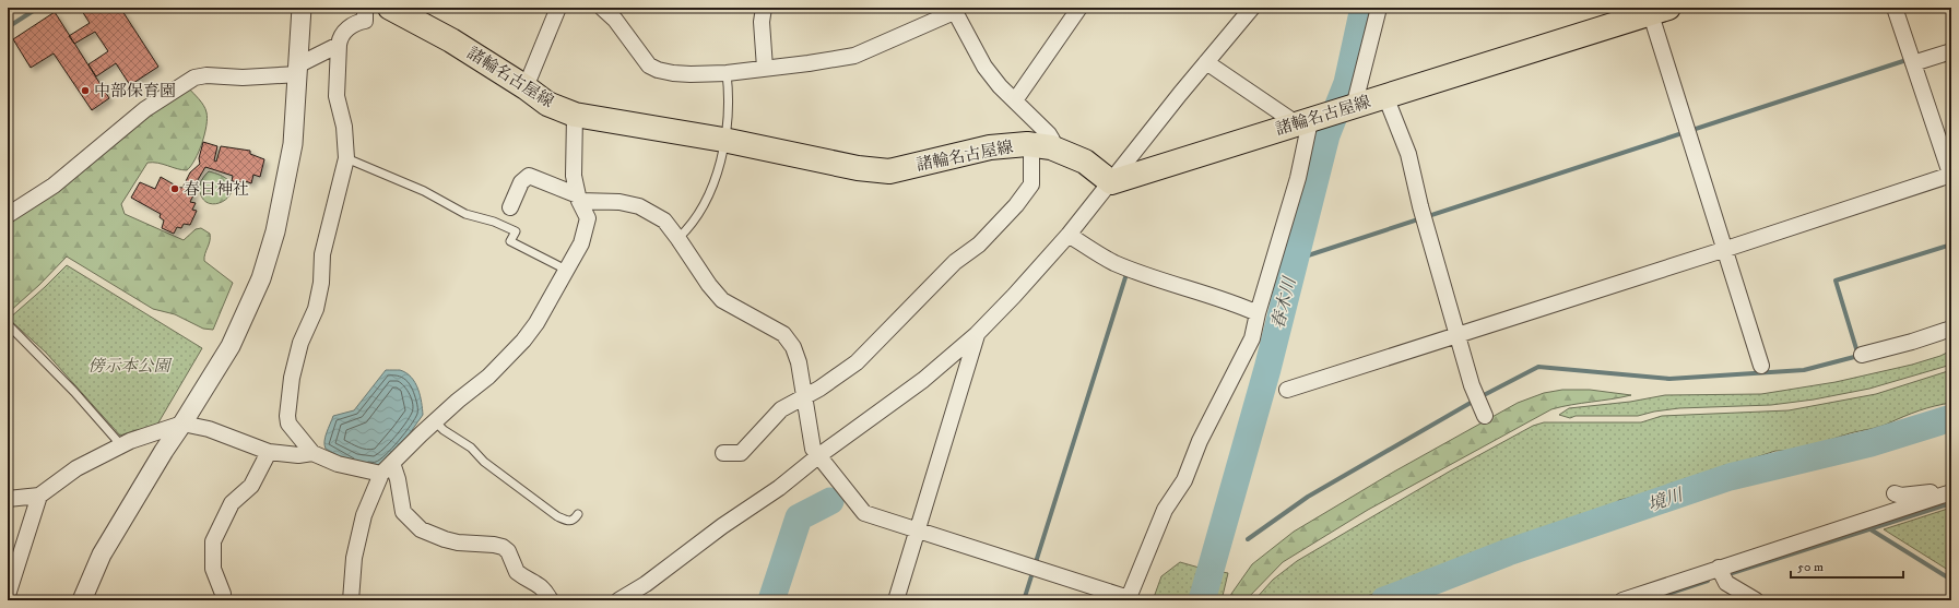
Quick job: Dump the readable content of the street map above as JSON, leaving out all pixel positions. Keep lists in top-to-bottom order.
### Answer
{
  "streets": {
    "main road": ["諸輪名古屋線"]
  },
  "water": ["春木川", "境川"],
  "parks": ["傍示本公園"],
  "places": ["中部保育園", "春日神社"],
  "scale_bar": "50 m"
}
